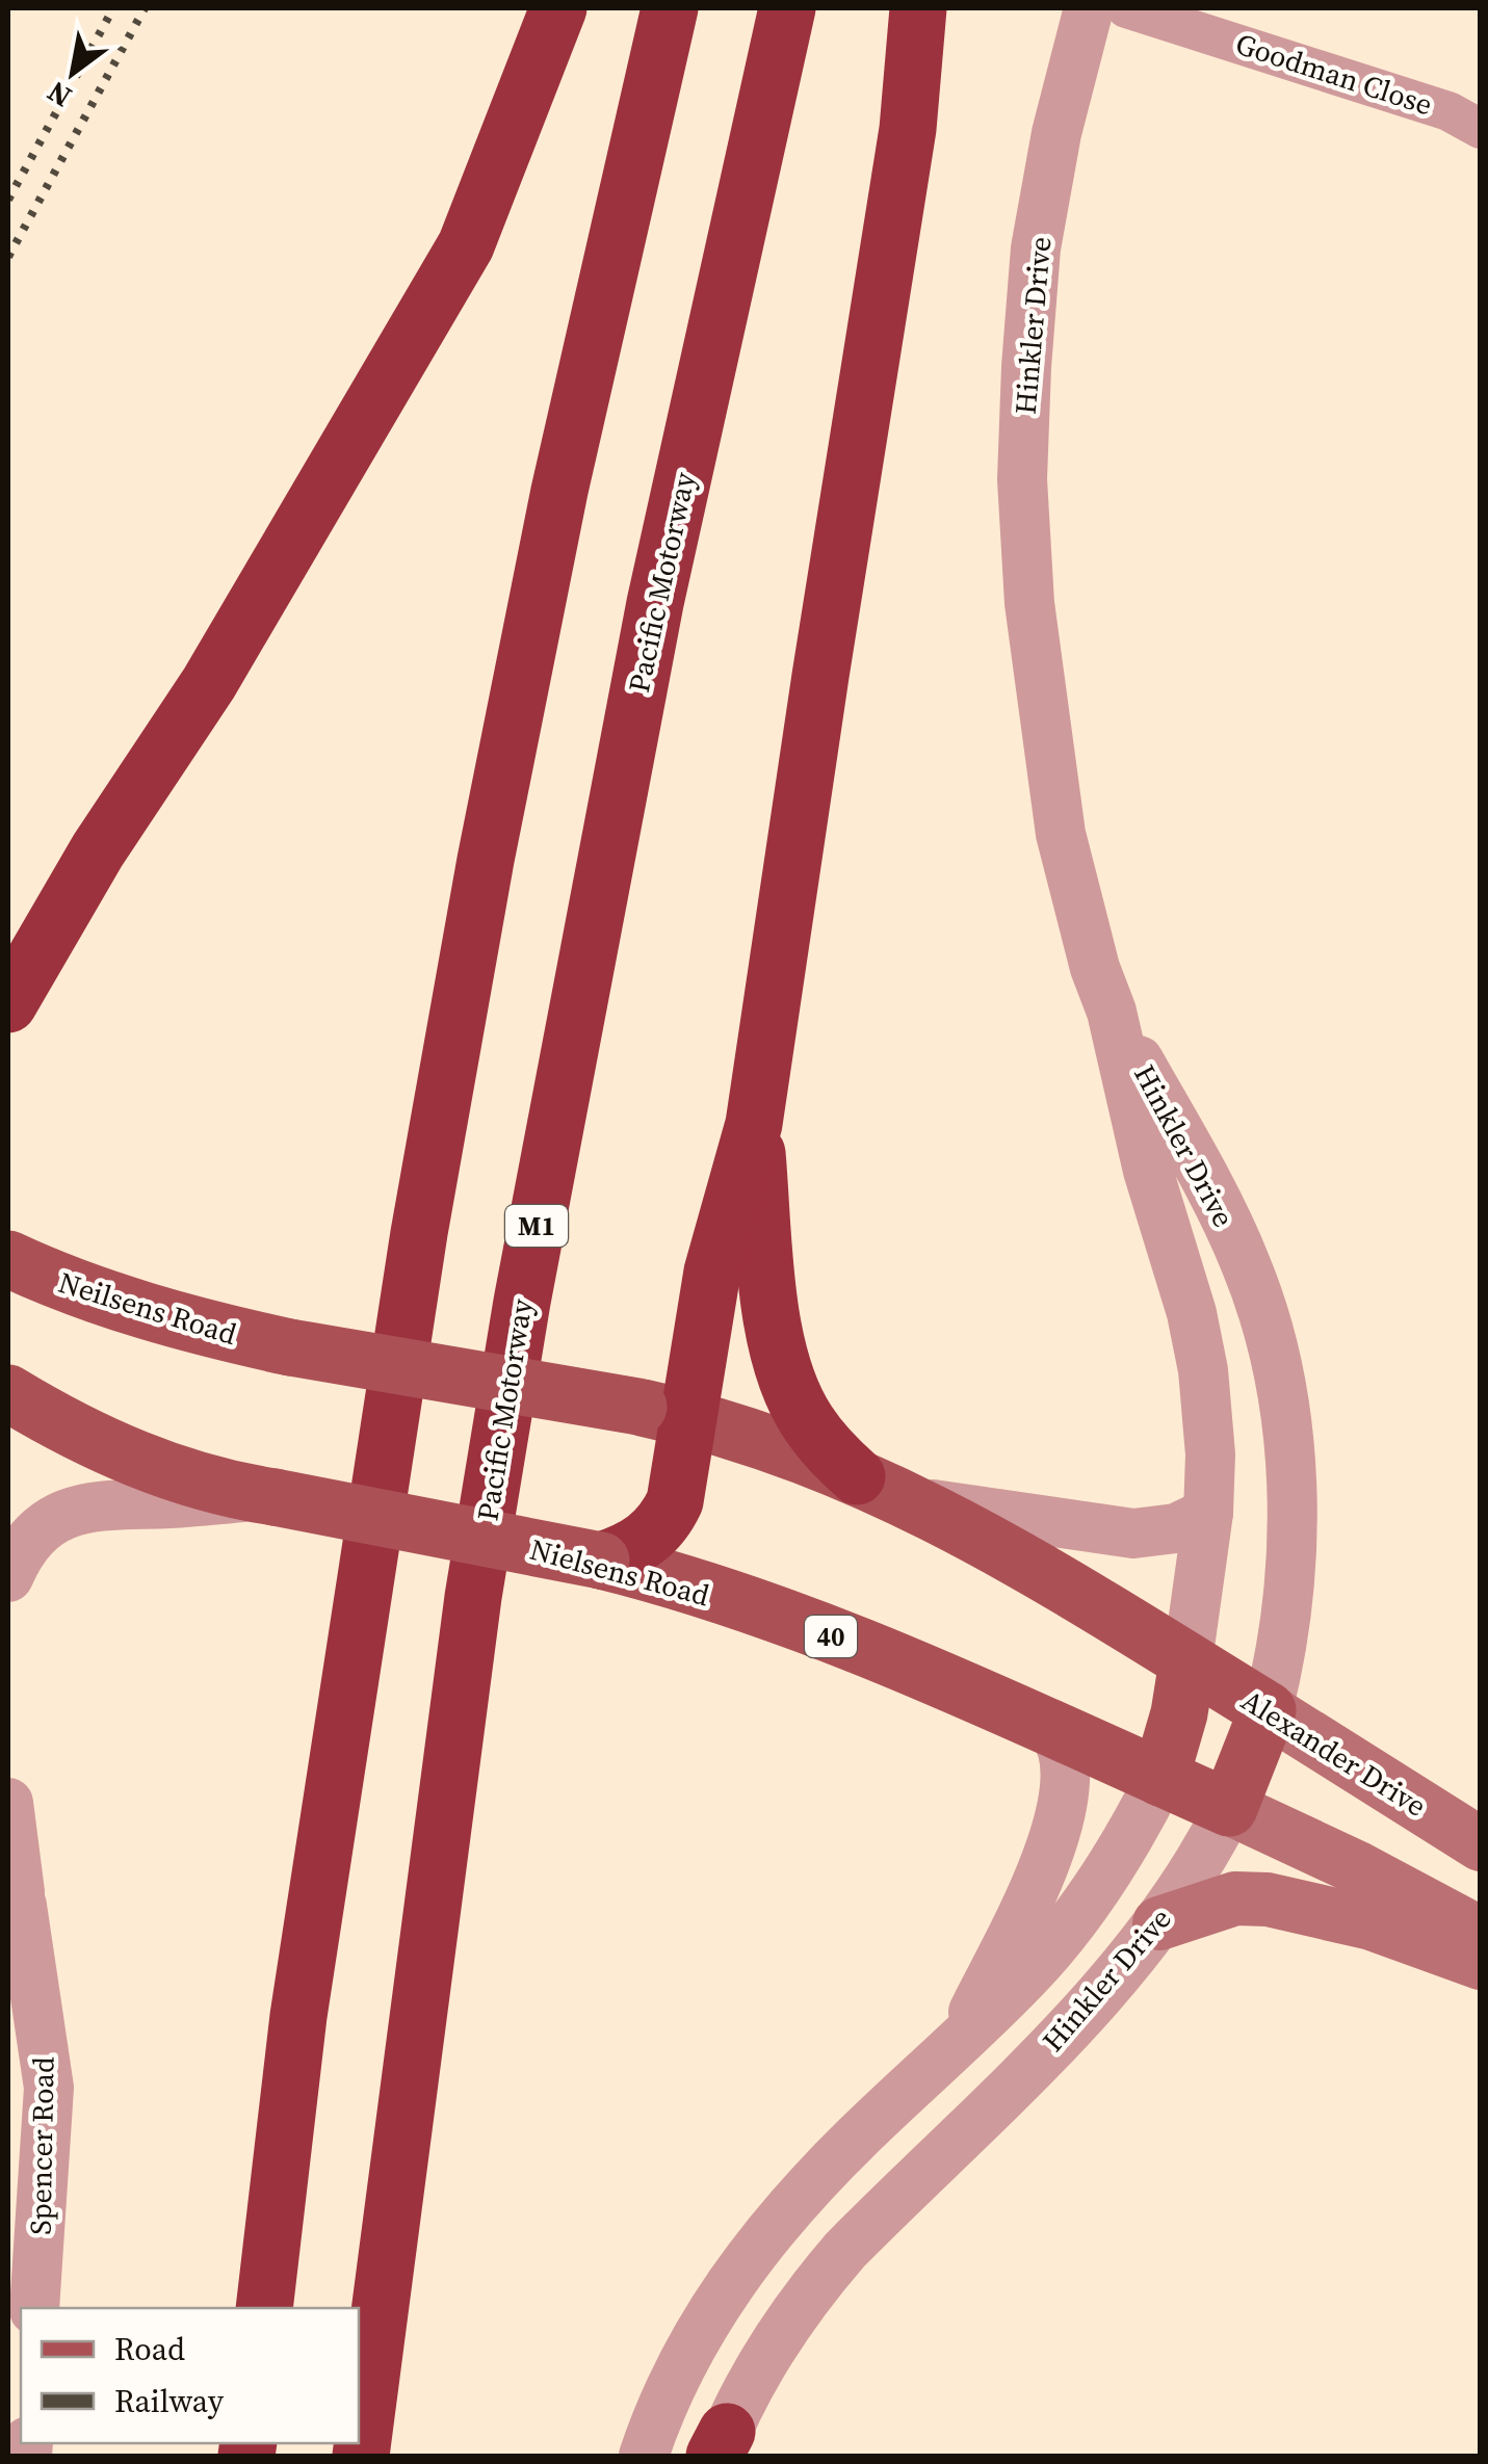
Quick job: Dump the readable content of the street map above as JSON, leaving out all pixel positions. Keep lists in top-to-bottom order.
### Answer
{
  "streets": {
    "highway": ["Pacific Motorway", "M1"],
    "main road": [
      "Hinkler Drive",
      "Neilsens Road",
      "Nielsens Road",
      "40",
      "Alexander Drive"
    ],
    "street": ["Goodman Close", "Spencer Road"]
  },
  "crossings": [
    ["Hinkler Drive", "Nielsens Road"],
    ["Hinkler Drive", "40"],
    ["Hinkler Drive", "Alexander Drive"],
    ["Nielsens Road", "40"]
  ],
  "legend": ["Road", "Railway"],
  "north": "bottom left"
}
